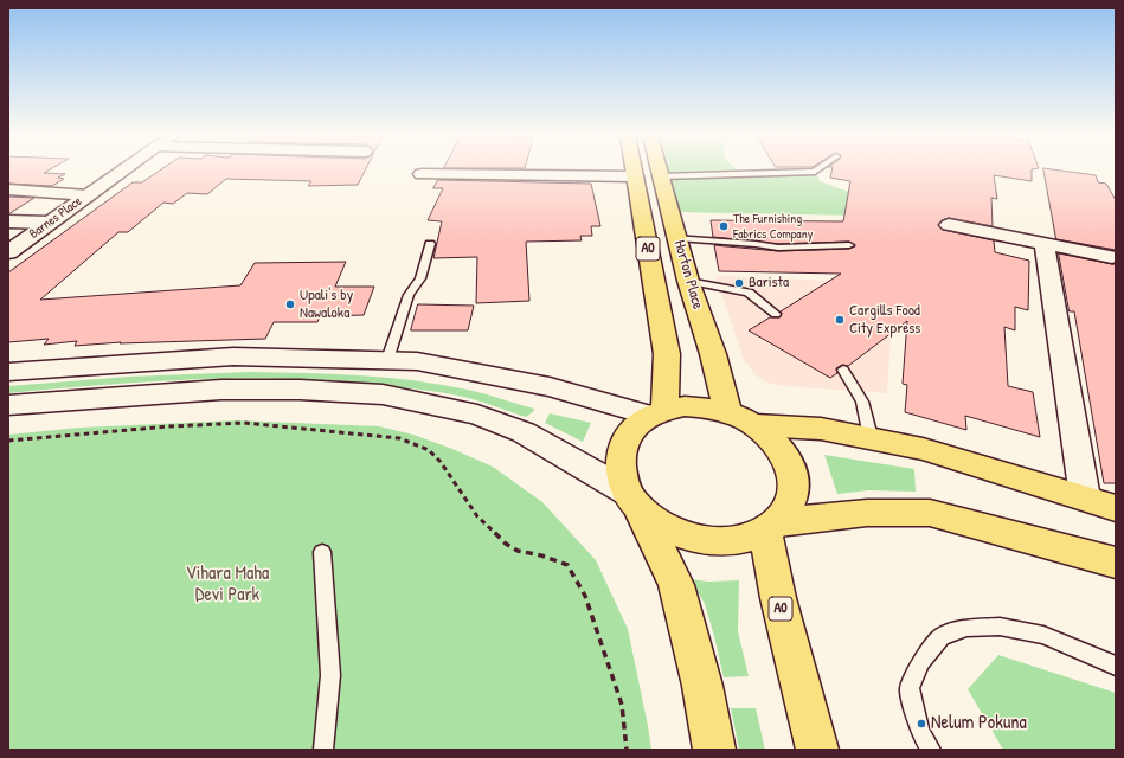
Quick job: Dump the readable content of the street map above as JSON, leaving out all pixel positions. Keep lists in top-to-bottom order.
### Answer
{
  "streets": {
    "main road": ["Barnes Place", "A0", "Horton Place"]
  },
  "crossings": [
    ["A0", "Horton Place"]
  ],
  "parks": ["Vihara Maha Devi Park"],
  "places": [
    "The Furnishing Fabrics Company",
    "Barista",
    "Upali's by Nawaloka",
    "Cargills Food City Express",
    "Nelum Pokuna"
  ]
}
